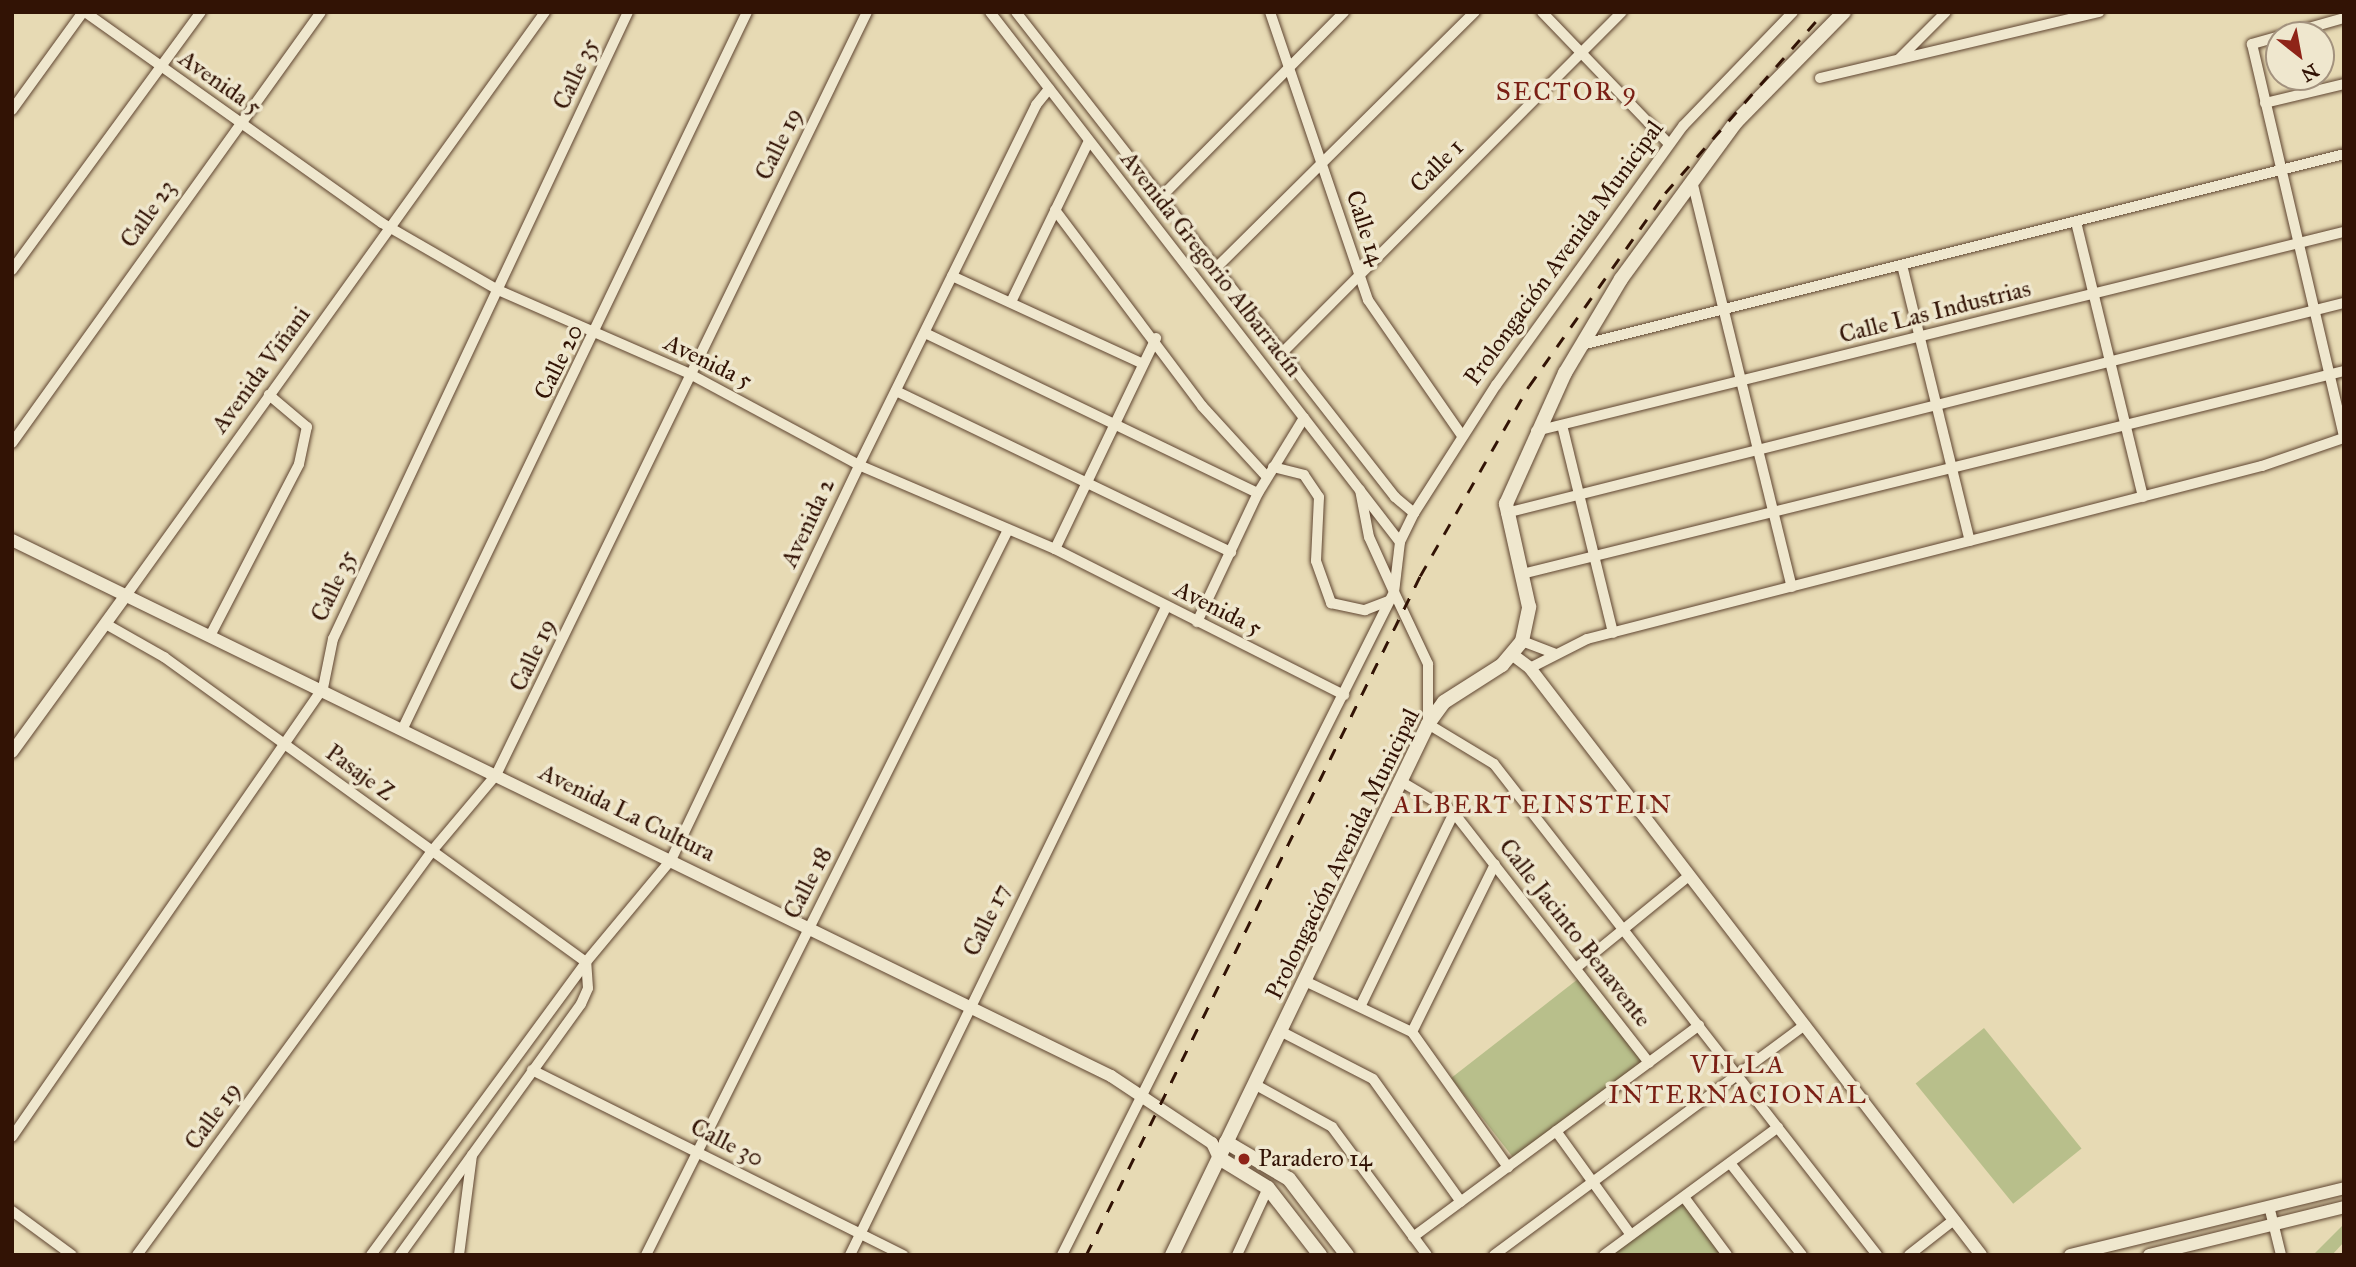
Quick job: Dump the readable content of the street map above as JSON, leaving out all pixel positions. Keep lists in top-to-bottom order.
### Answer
{
  "streets": {
    "main road": ["Prolongación Avenida Municipal", "Avenida La Cultura"],
    "street": [
      "Calle 35",
      "Avenida 5",
      "Calle 19",
      "Calle 1",
      "Calle 23",
      "Calle 14",
      "Avenida Gregorio Albarracín",
      "Calle Las Industrias",
      "Calle 20",
      "Avenida Viñani",
      "Avenida 2",
      "Pasaje Z",
      "Calle 18",
      "Calle 17",
      "Calle Jacinto Benavente",
      "Calle 30"
    ]
  },
  "crossings": [
    ["Calle 35", "Avenida 5"],
    ["Calle 35", "Pasaje Z"],
    ["Calle 35", "Avenida La Cultura"],
    ["Avenida 5", "Calle 19"],
    ["Avenida 5", "Calle 23"],
    ["Avenida 5", "Calle 20"],
    ["Avenida 5", "Avenida Viñani"],
    ["Avenida 5", "Avenida 2"],
    ["Avenida 5", "Calle 18"],
    ["Avenida 5", "Calle 17"],
    ["Calle 19", "Pasaje Z"],
    ["Calle 19", "Avenida La Cultura"],
    ["Calle 1", "Calle 14"],
    ["Calle 1", "Avenida Gregorio Albarracín"],
    ["Calle 14", "Prolongación Avenida Municipal"],
    ["Prolongación Avenida Municipal", "Avenida Gregorio Albarracín"],
    ["Prolongación Avenida Municipal", "Avenida La Cultura"],
    ["Prolongación Avenida Municipal", "Calle Jacinto Benavente"],
    ["Avenida Gregorio Albarracín", "Avenida 2"],
    ["Calle 20", "Avenida La Cultura"],
    ["Avenida Viñani", "Pasaje Z"],
    ["Avenida Viñani", "Avenida La Cultura"],
    ["Avenida 2", "Pasaje Z"],
    ["Avenida 2", "Avenida La Cultura"],
    ["Avenida La Cultura", "Calle 18"],
    ["Avenida La Cultura", "Calle 17"],
    ["Calle 18", "Calle 30"],
    ["Calle 17", "Calle 30"]
  ],
  "districts": ["SECTOR 9", "ALBERT EINSTEIN", "VILLA INTERNACIONAL"],
  "places": ["Paradero 14"],
  "north": "bottom right"
}
